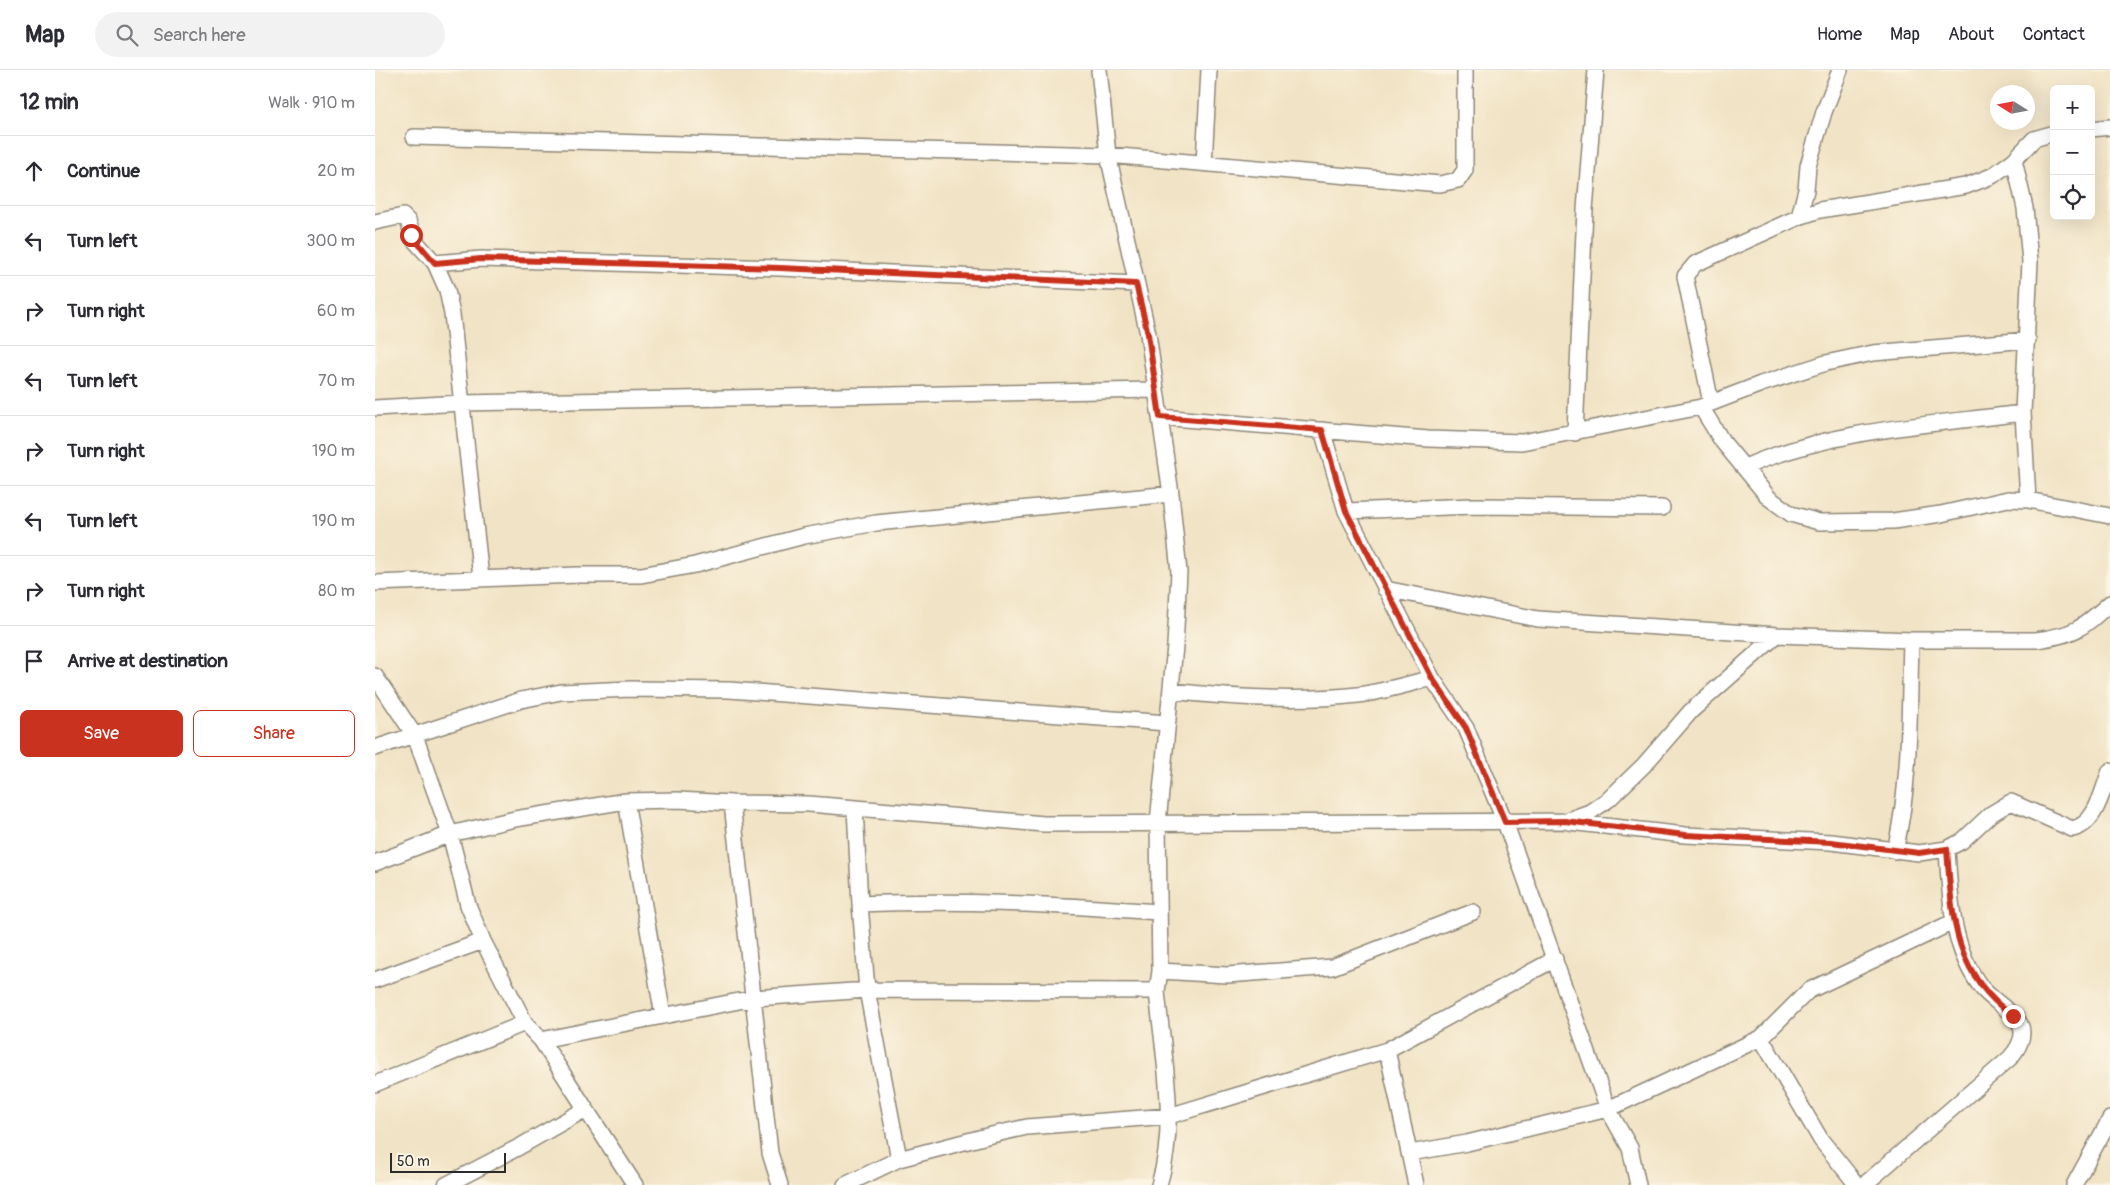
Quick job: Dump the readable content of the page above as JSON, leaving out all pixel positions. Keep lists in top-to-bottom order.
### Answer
{
  "scale_bar": "50 m",
  "north": "left",
  "page": {
    "header": "Map",
    "search": "Search here",
    "nav": [
      "Home",
      "Map",
      "About",
      "Contact"
    ],
    "heading": ["12 min", "Walk · 910 m"],
    "map_buttons": ["+", "−"],
    "list": [
      ["Continue", "20 m"],
      ["Turn left", "300 m"],
      ["Turn right", "60 m"],
      ["Turn left", "70 m"],
      ["Turn right", "190 m"],
      ["Turn left", "190 m"],
      ["Turn right", "80 m"],
      "Arrive at destination"
    ],
    "buttons": ["Save", "Share"],
    "scale": "50 m"
  }
}
